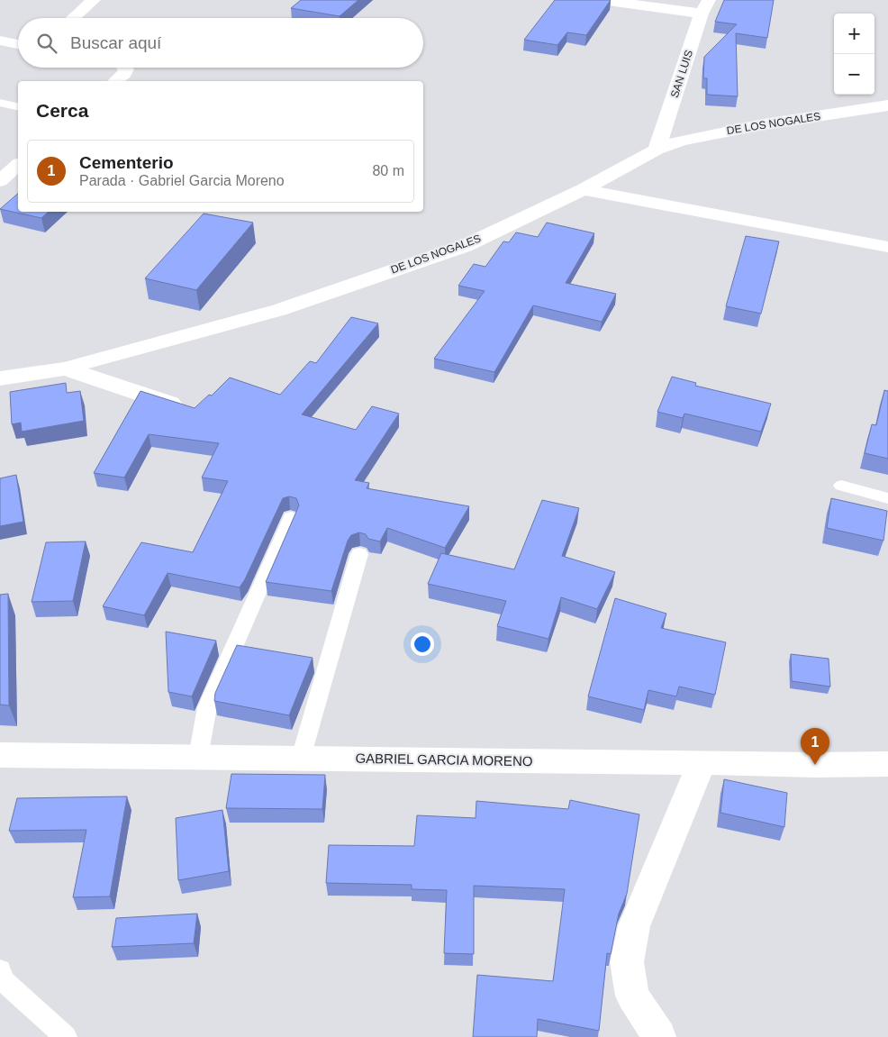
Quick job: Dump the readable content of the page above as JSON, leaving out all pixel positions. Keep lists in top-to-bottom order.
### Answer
{
  "streets": {
    "street": ["SAN LUIS", "DE LOS NOGALES", "GABRIEL GARCIA MORENO"]
  },
  "crossings": [
    ["SAN LUIS", "DE LOS NOGALES"]
  ],
  "page": {
    "map_buttons": ["+", "−"],
    "search": "Buscar aquí",
    "heading": "Cerca",
    "list": [
      {
        "mark": "1",
        "name": "Cementerio",
        "note": "Parada · Gabriel Garcia Moreno",
        "value": "80 m"
      }
    ],
    "pins": "1"
  }
}
